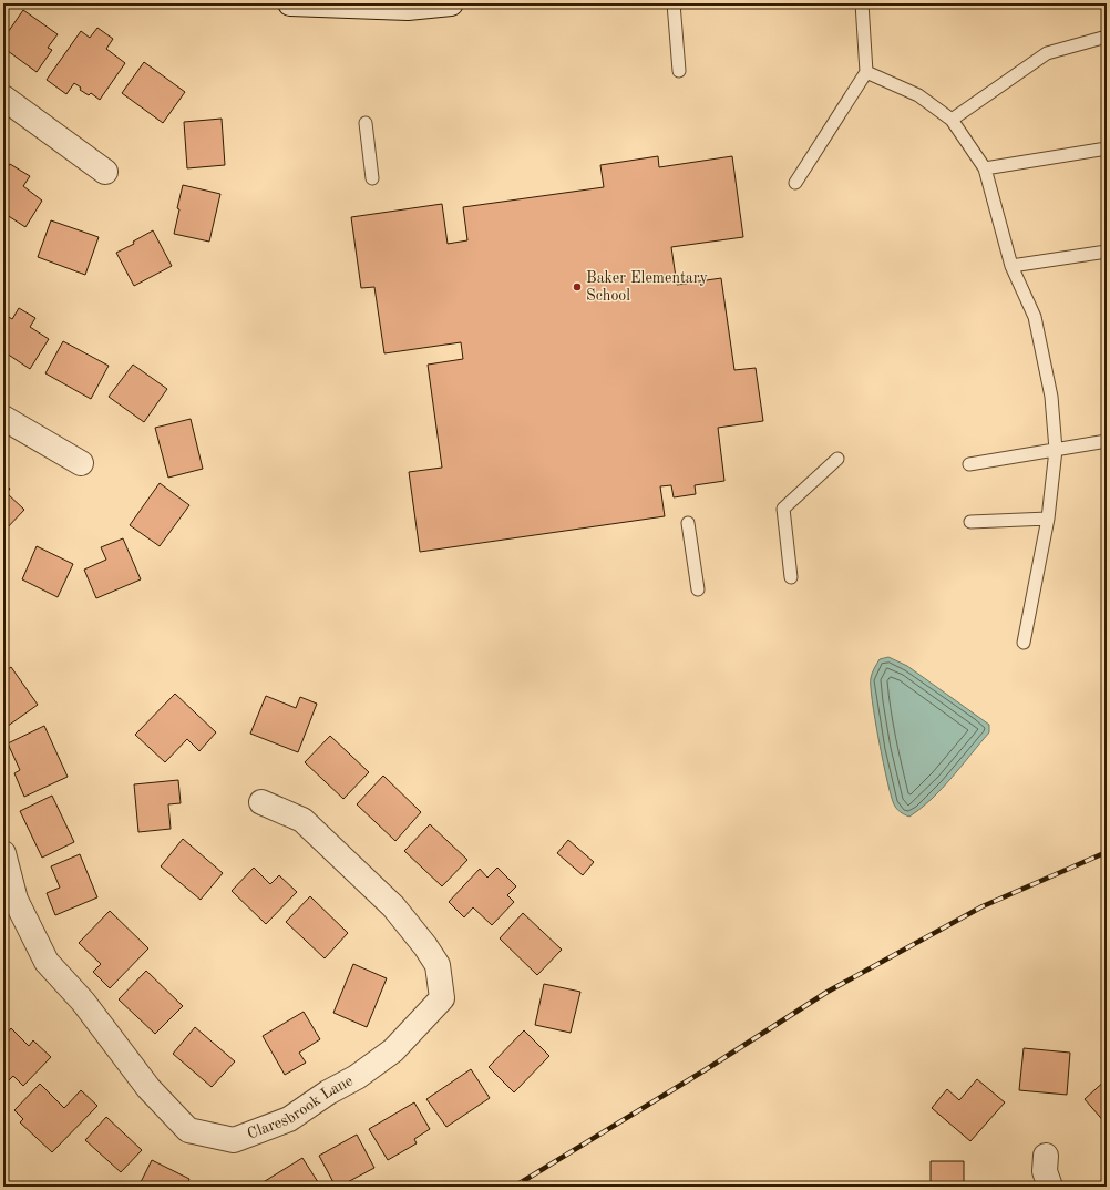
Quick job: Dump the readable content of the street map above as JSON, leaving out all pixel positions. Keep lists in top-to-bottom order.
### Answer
{
  "streets": {
    "street": ["Claresbrook Lane"]
  },
  "places": ["Baker Elementary School"]
}
